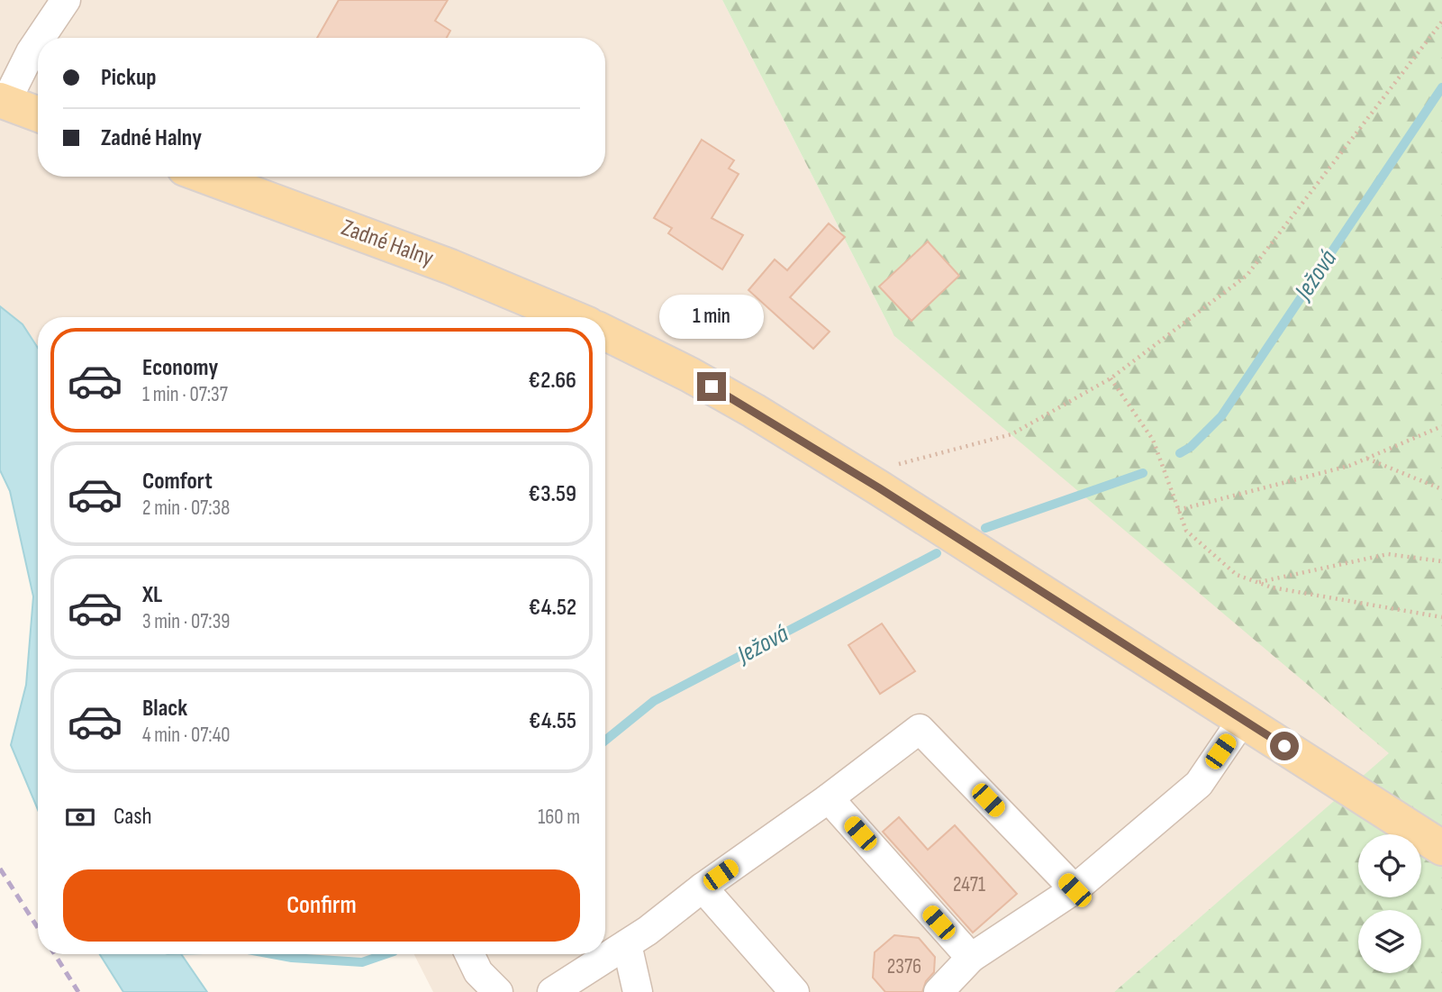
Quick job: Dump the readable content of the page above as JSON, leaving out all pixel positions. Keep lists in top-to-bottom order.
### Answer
{
  "streets": {
    "main road": ["Zadné Halny"]
  },
  "water": ["Ježová"],
  "house_numbers": ["2471", "2376"],
  "page": {
    "banner": ["Pickup", "Zadné Halny"],
    "bubble": "1 min",
    "list": [
      {
        "name": "Economy",
        "note": "1 min · 07:37",
        "value": "€2.66"
      },
      {
        "name": "Comfort",
        "note": "2 min · 07:38",
        "value": "€3.59"
      },
      {
        "name": "XL",
        "note": "3 min · 07:39",
        "value": "€4.52"
      },
      {
        "name": "Black",
        "note": "4 min · 07:40",
        "value": "€4.55"
      }
    ],
    "pay": ["Cash", "160 m"],
    "buttons": "Confirm"
  }
}
